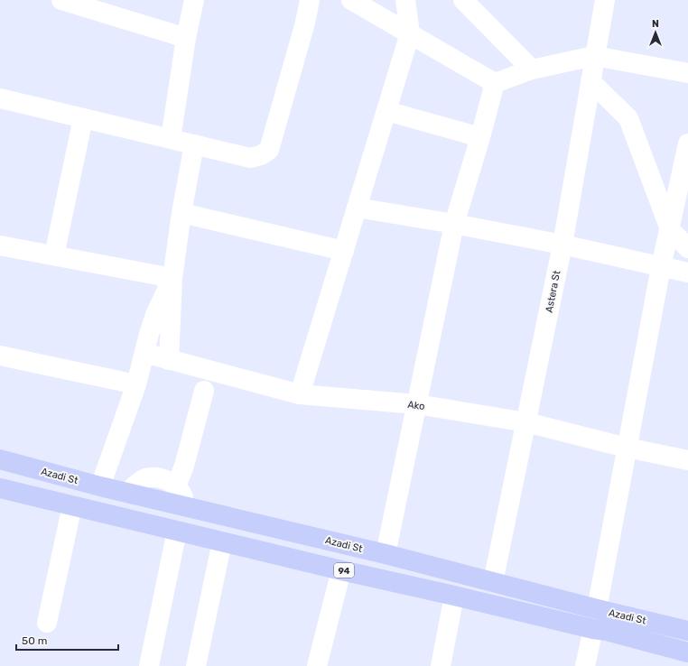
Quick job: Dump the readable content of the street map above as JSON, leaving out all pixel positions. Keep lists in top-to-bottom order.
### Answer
{
  "streets": {
    "highway": ["Azadi St", "94"],
    "street": ["Astera St", "Ako"]
  },
  "crossings": [
    ["Astera St", "Ako"],
    ["Astera St", "Azadi St"]
  ],
  "scale_bar": "50 m",
  "north": "top"
}
